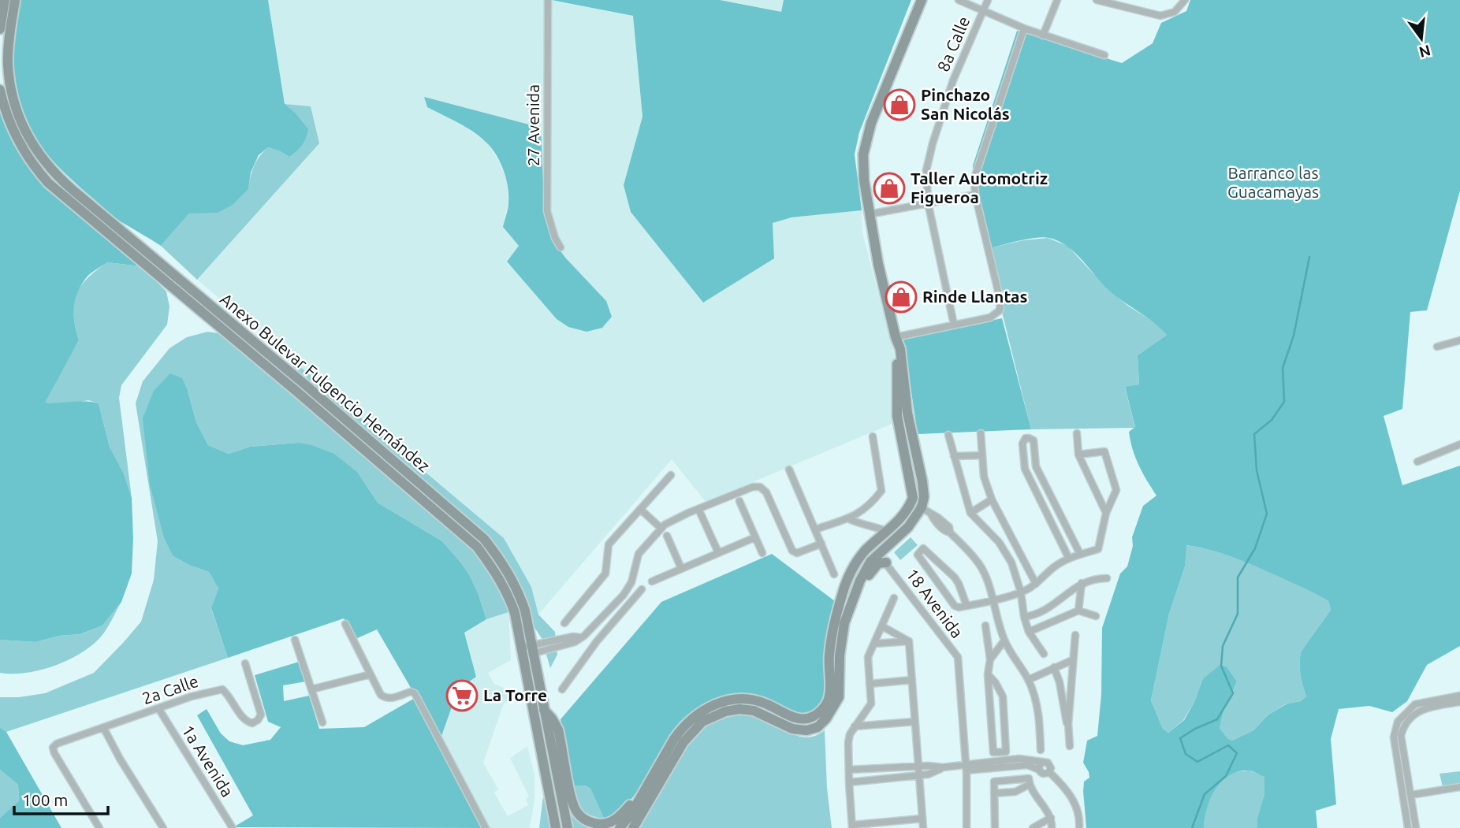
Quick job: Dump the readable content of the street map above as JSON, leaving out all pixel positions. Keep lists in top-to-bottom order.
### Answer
{
  "streets": {
    "main road": ["Anexo Bulevar Fulgencio Hernández"],
    "street": [
      "8a Calle",
      "27 Avenida",
      "18 Avenida",
      "2a Calle",
      "1a Avenida"
    ]
  },
  "crossings": [
    ["2a Calle", "1a Avenida"]
  ],
  "parks": ["Barranco las Guacamayas"],
  "places": {
    "shop": ["Pinchazo San Nicolás", "Taller Automotriz Figueroa", "Rinde Llantas"],
    "supermarket": ["La Torre"]
  },
  "scale_bar": "100 m",
  "north": "bottom"
}
